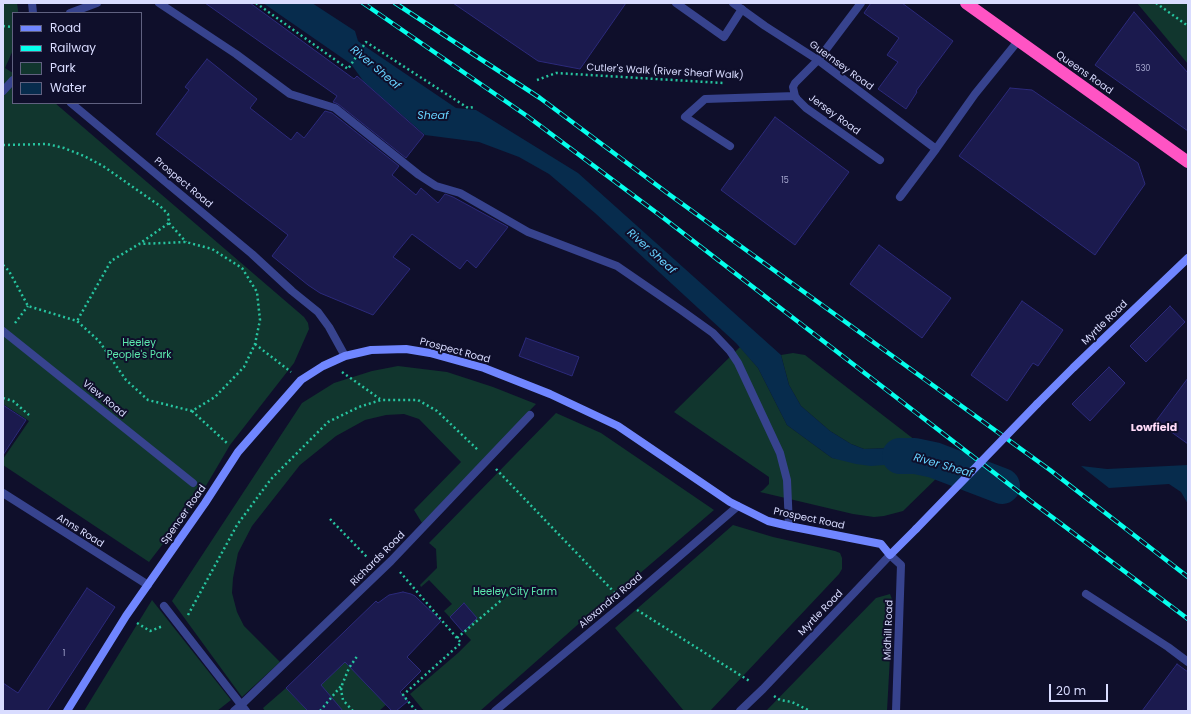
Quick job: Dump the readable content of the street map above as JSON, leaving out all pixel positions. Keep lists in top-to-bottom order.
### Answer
{
  "streets": {
    "highway": ["Queens Road"],
    "main road": ["Prospect Road", "Myrtle Road", "Spencer Road"],
    "street": [
      "Guernsey Road",
      "Jersey Road",
      "View Road",
      "Anns Road",
      "Richards Road",
      "Alexandra Road",
      "Midhill Road"
    ],
    "path": ["Cutler's Walk (River Sheaf Walk)"]
  },
  "crossings": [
    ["Guernsey Road", "Jersey Road"],
    ["Prospect Road", "Myrtle Road"],
    ["Prospect Road", "Spencer Road"],
    ["Prospect Road", "Alexandra Road"],
    ["Prospect Road", "Midhill Road"],
    ["Myrtle Road", "Midhill Road"],
    ["Spencer Road", "Anns Road"]
  ],
  "districts": ["Lowfield"],
  "water": ["River Sheaf", "Sheaf"],
  "parks": ["Heeley People's Park", "Heeley City Farm"],
  "house_numbers": ["530", "15", "1"],
  "legend": [
    "Road",
    "Railway",
    "Park",
    "Water"
  ],
  "scale_bar": "20 m"
}
